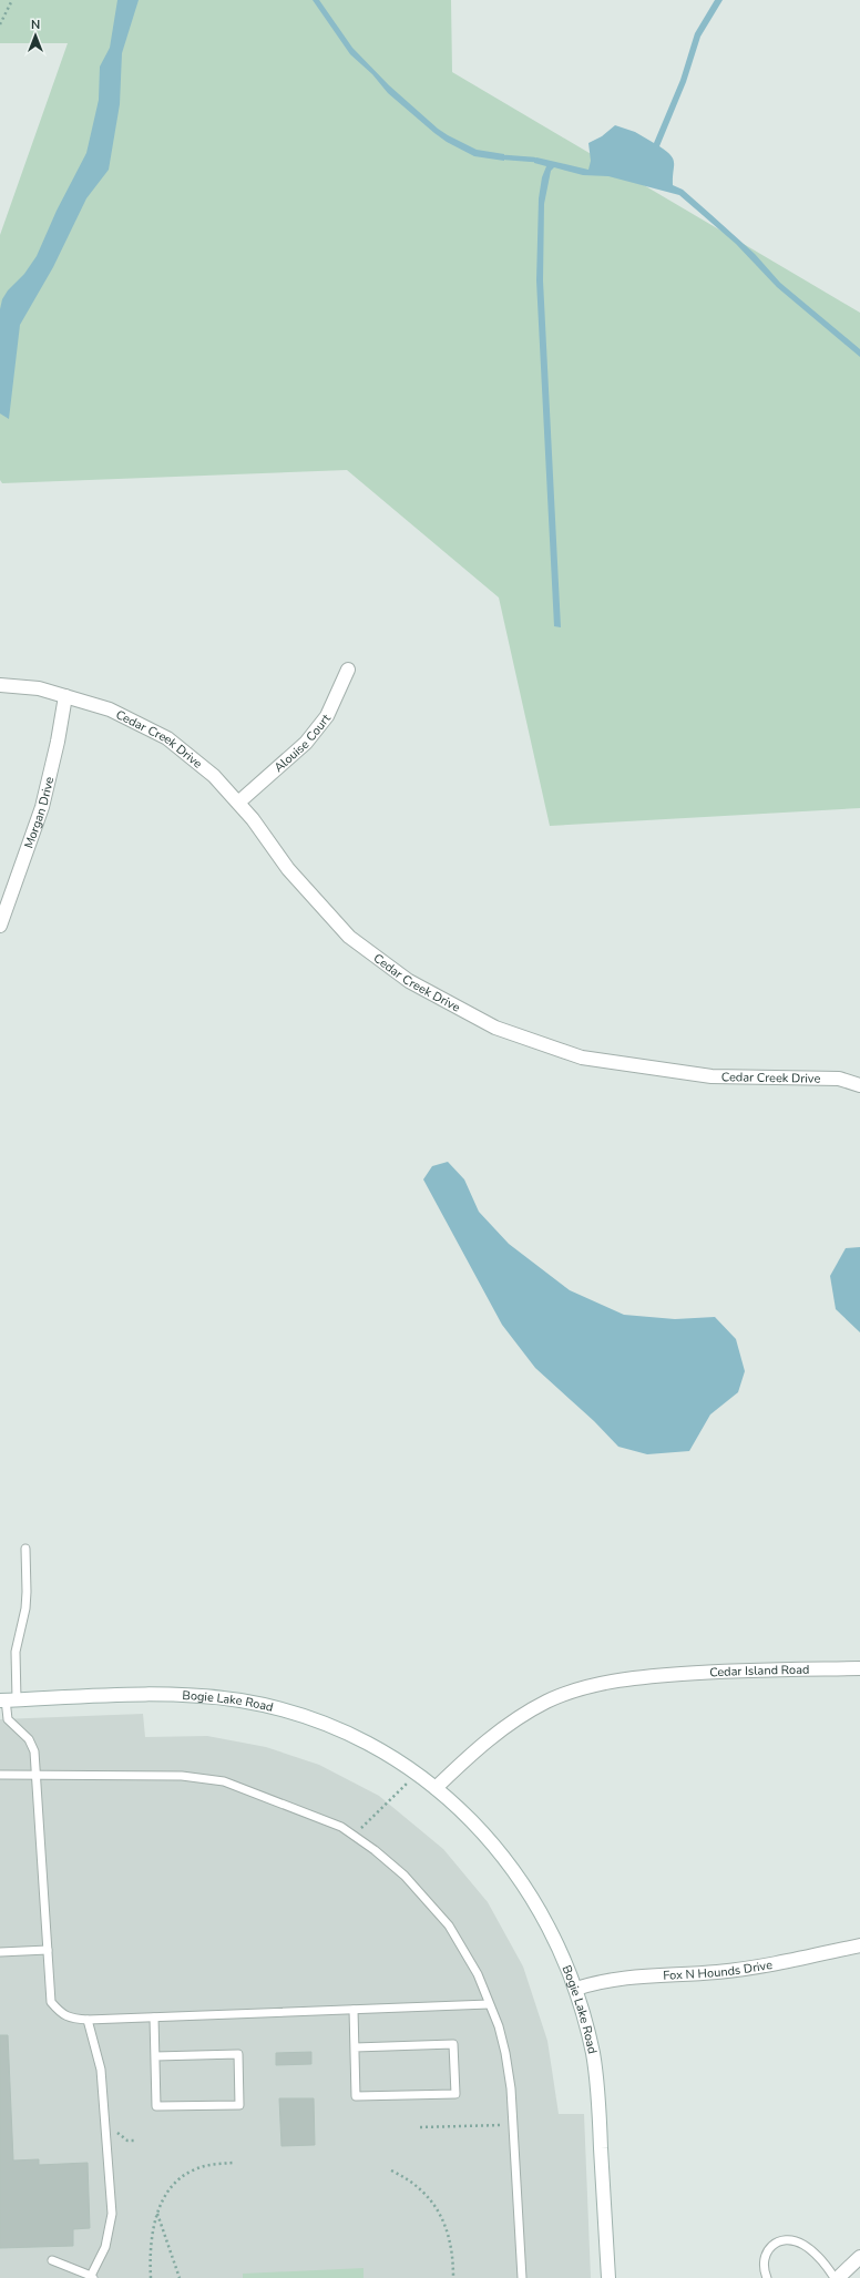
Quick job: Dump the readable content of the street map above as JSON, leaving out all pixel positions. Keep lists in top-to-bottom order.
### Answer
{
  "streets": {
    "street": [
      "Cedar Creek Drive",
      "Alouise Court",
      "Morgan Drive",
      "Cedar Island Road",
      "Bogie Lake Road",
      "Fox N Hounds Drive"
    ]
  },
  "crossings": [
    ["Cedar Creek Drive", "Alouise Court"],
    ["Cedar Creek Drive", "Morgan Drive"],
    ["Cedar Island Road", "Bogie Lake Road"],
    ["Bogie Lake Road", "Fox N Hounds Drive"]
  ],
  "north": "top"
}
